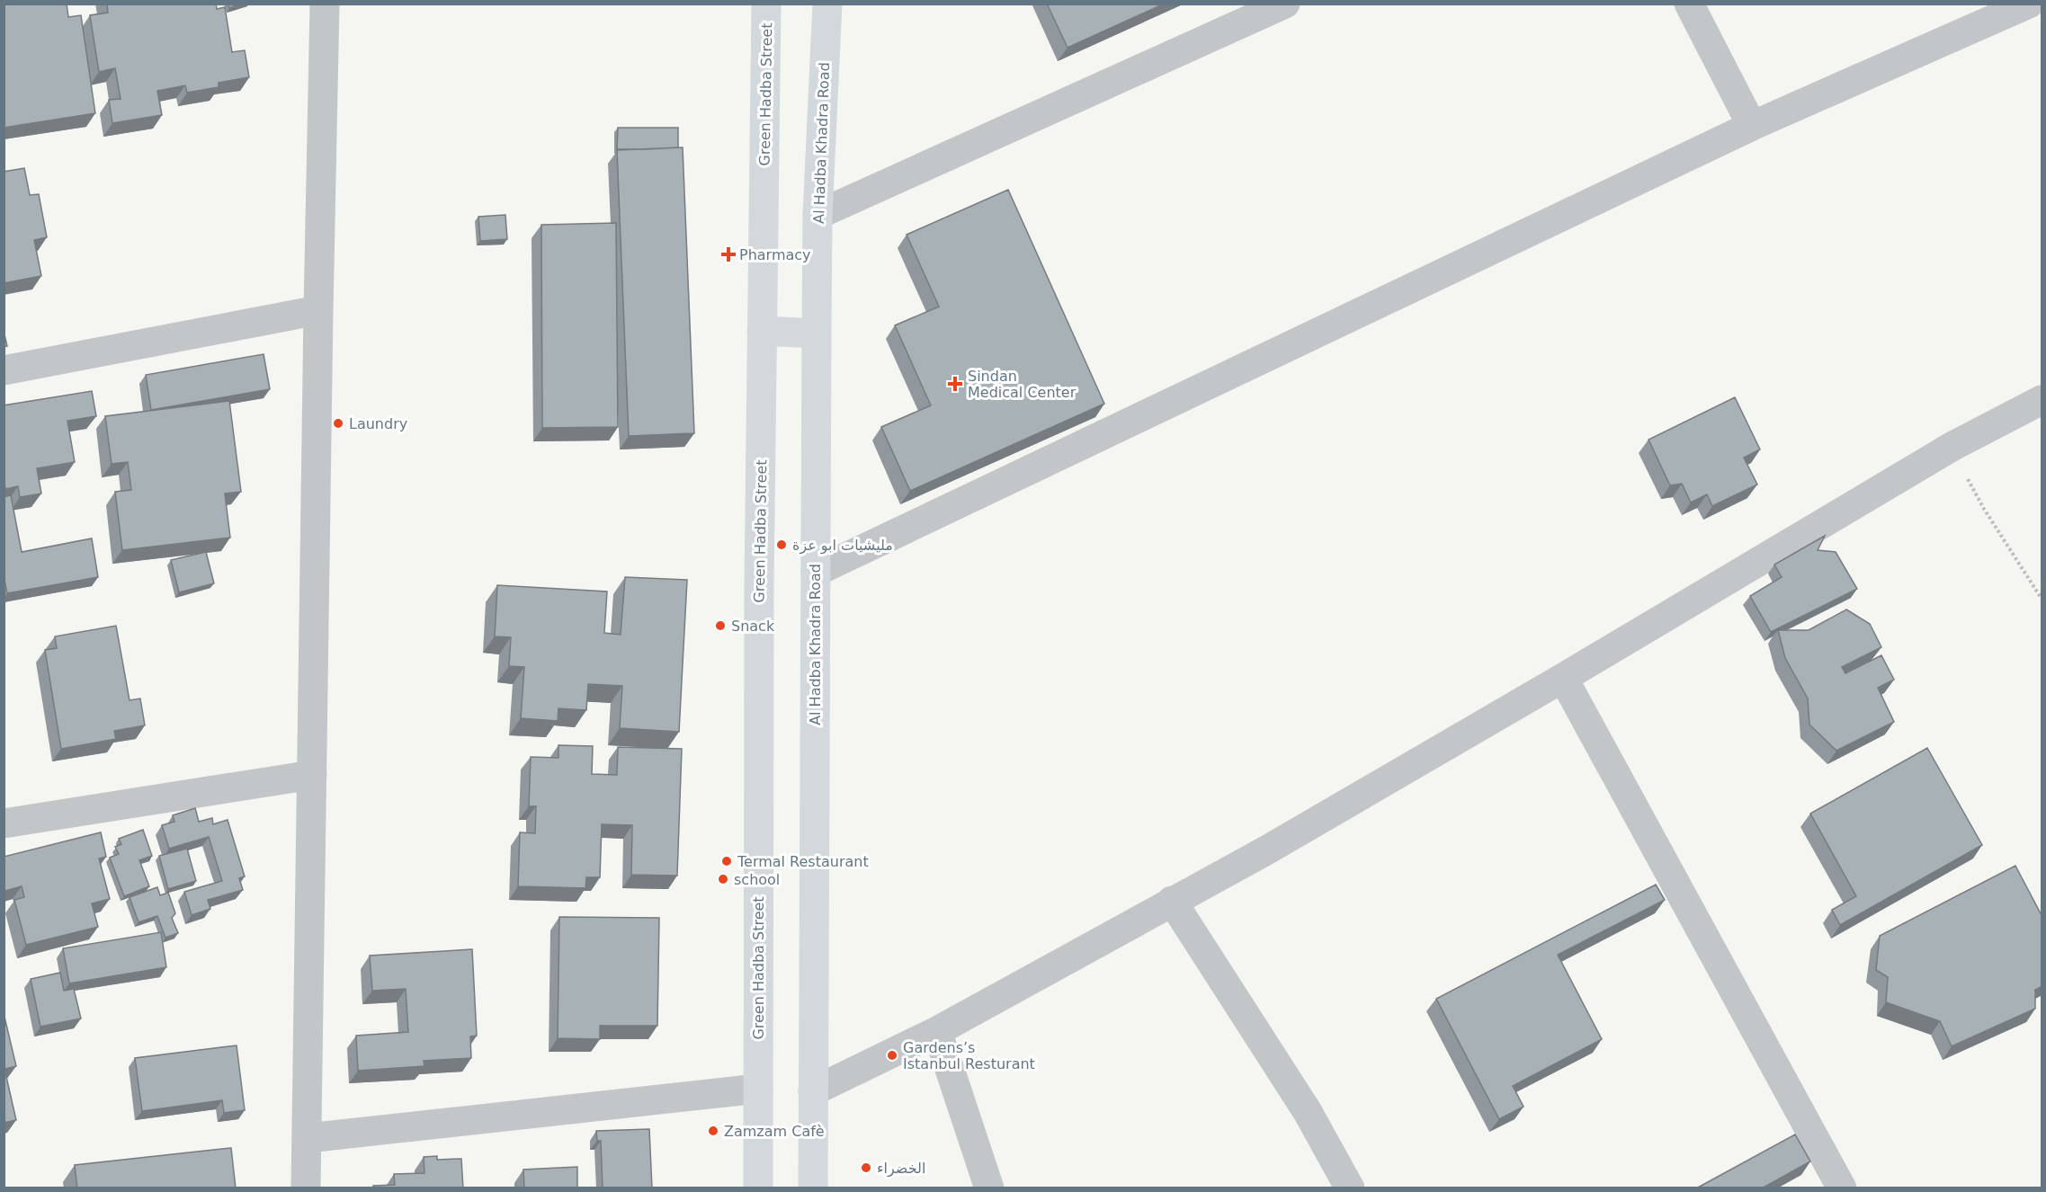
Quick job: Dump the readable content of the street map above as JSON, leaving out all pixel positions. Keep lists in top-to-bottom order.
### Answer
{
  "streets": {
    "main road": ["Green Hadba Street", "Al Hadba Khadra Road"]
  },
  "places": {
    "health": ["Pharmacy", "Sindan Medical Center"],
    "other": [
      "Laundry",
      "مليشيات ابو عزة",
      "Snack",
      "Termal Restaurant",
      "school",
      "Gardens’s Istanbul Resturant",
      "Zamzam Cafè",
      "الخضراء"
    ]
  }
}
